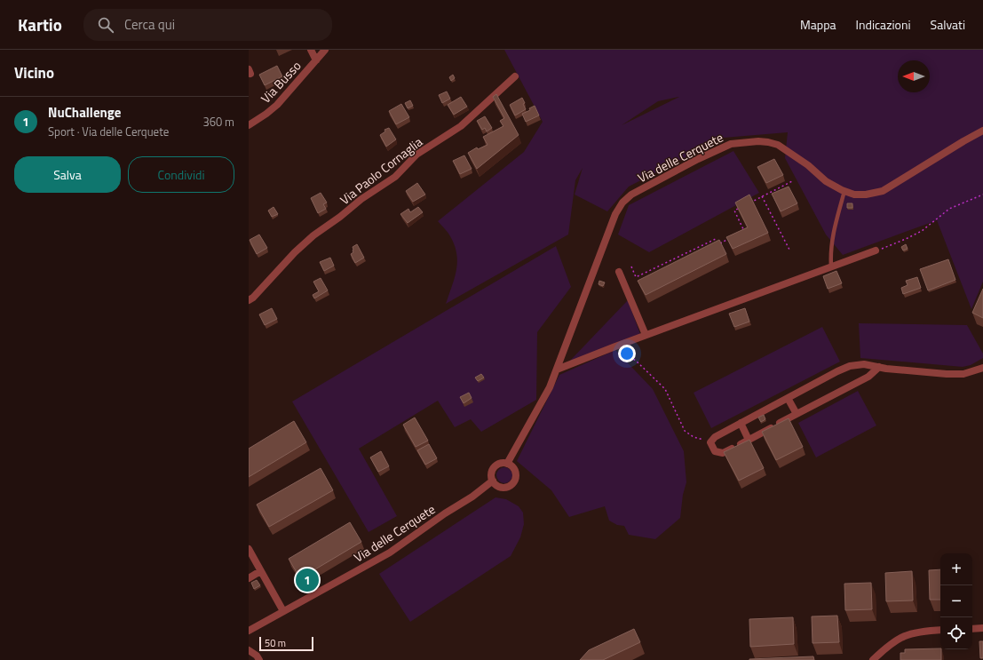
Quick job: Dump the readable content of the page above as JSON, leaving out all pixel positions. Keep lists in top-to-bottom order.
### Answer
{
  "streets": {
    "street": ["Via Busso", "Via delle Cerquete", "Via Paolo Cornaglia"]
  },
  "scale_bar": "50 m",
  "north": "left",
  "page": {
    "header": "Kartio",
    "search": "Cerca qui",
    "nav": ["Mappa", "Indicazioni", "Salvati"],
    "heading": "Vicino",
    "list": [
      {
        "mark": "1",
        "name": "NuChallenge",
        "note": "Sport · Via delle Cerquete",
        "value": "360 m"
      }
    ],
    "buttons": ["Salva", "Condividi"],
    "map_buttons": ["+", "−"],
    "pins": "1",
    "scale": "50 m"
  }
}
